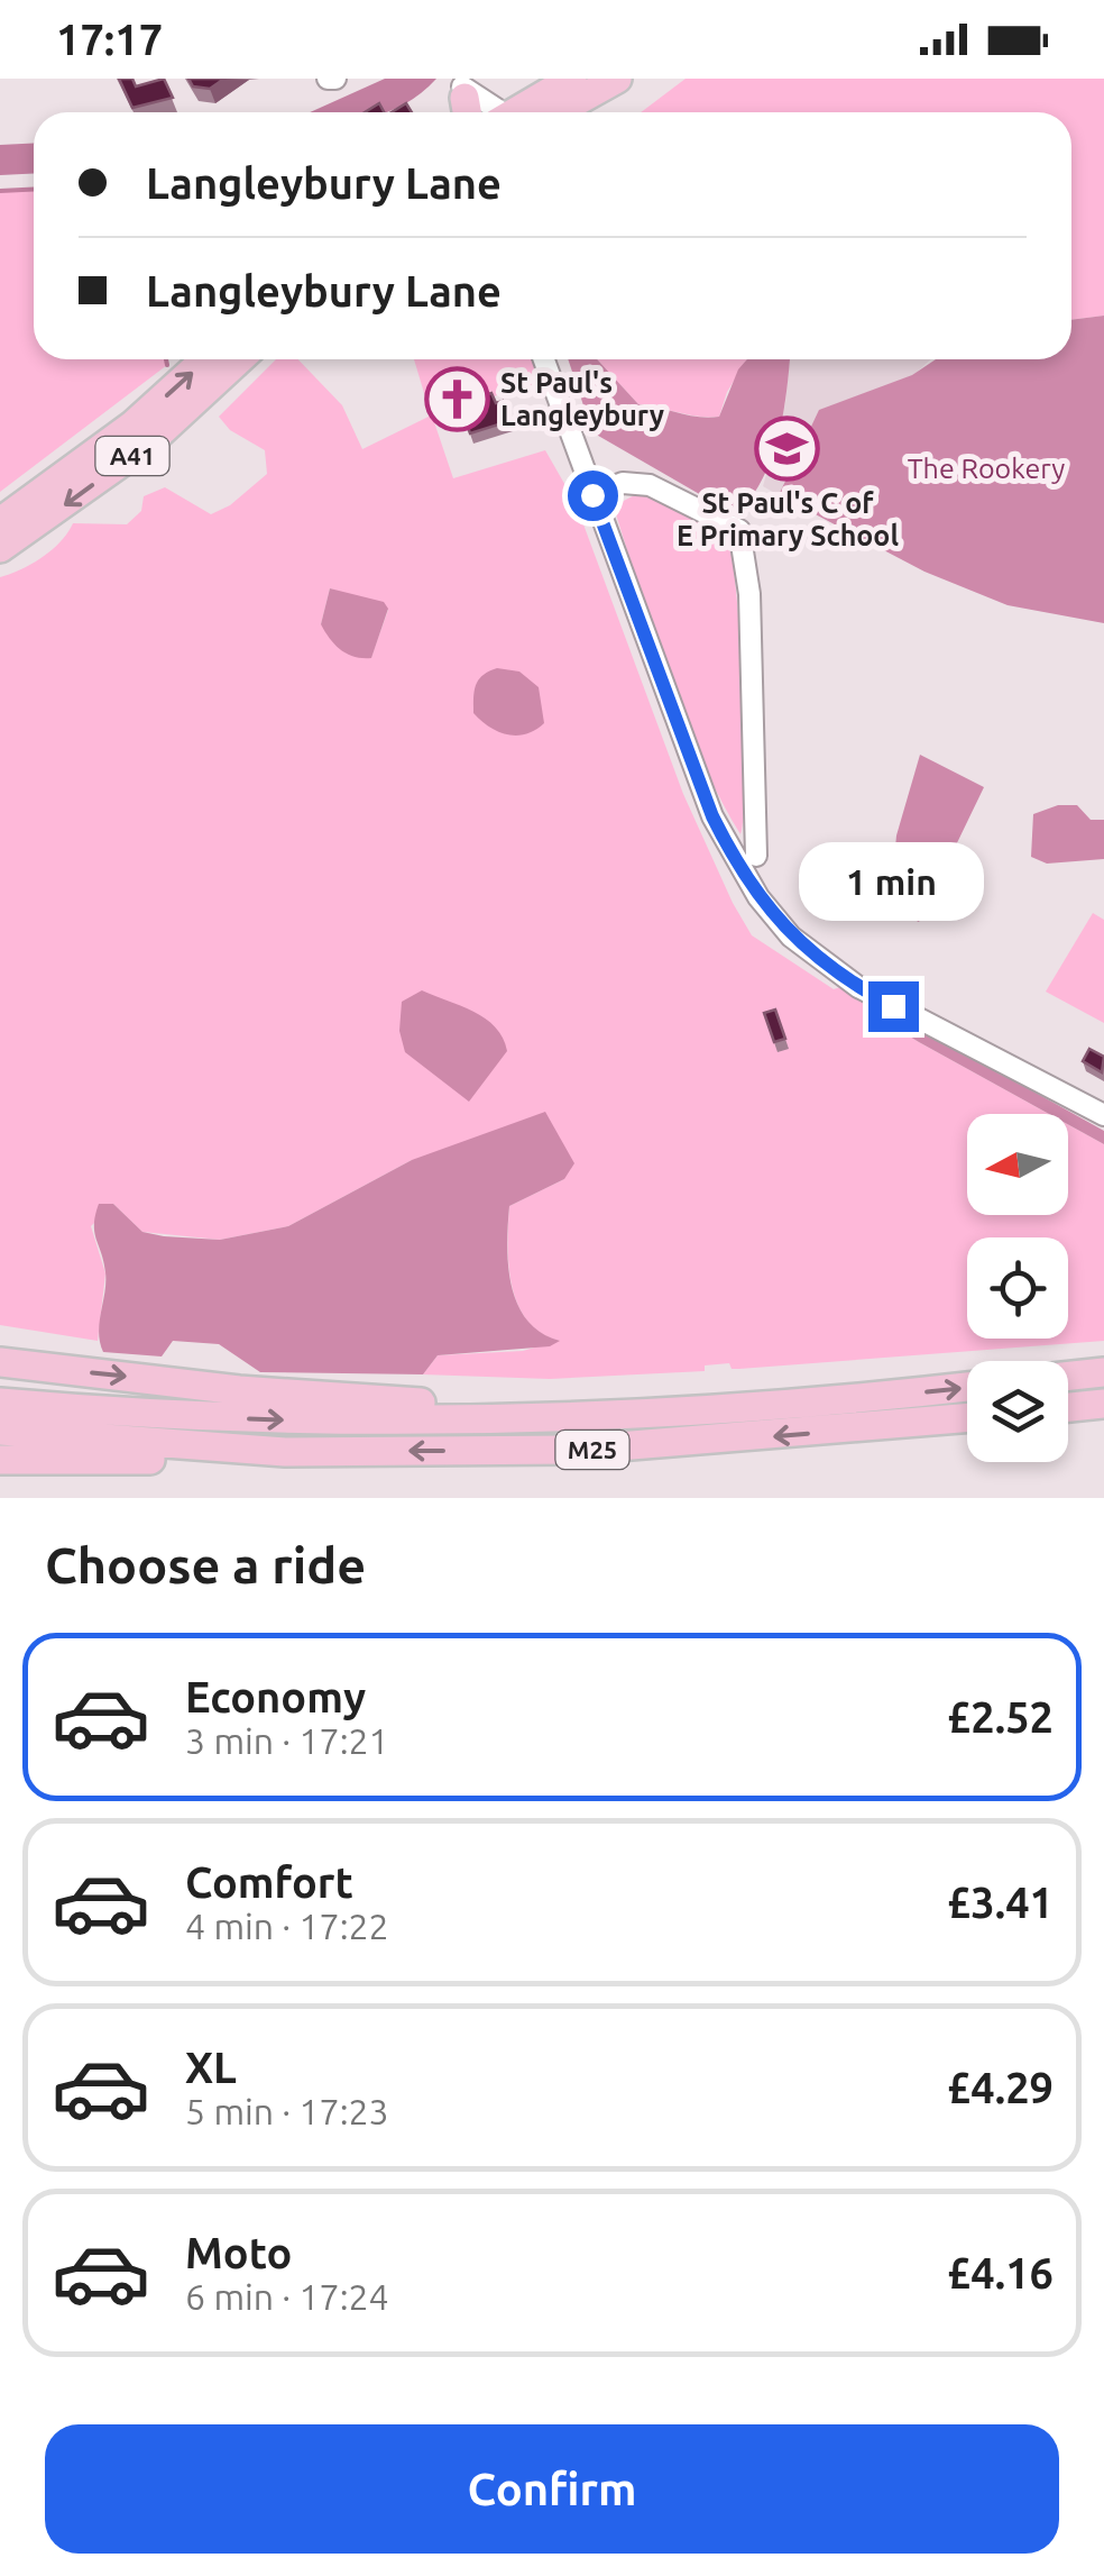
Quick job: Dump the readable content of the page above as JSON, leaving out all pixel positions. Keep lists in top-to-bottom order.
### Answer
{
  "streets": {
    "highway": ["A41", "M25"]
  },
  "parks": ["The Rookery"],
  "places": {
    "church": ["St Paul's Langleybury"],
    "school or university": ["St Paul's C of E Primary School"]
  },
  "north": "left",
  "page": {
    "status": "17:17",
    "banner": ["Langleybury Lane", "Langleybury Lane"],
    "bubble": "1 min",
    "heading": "Choose a ride",
    "list": [
      {
        "name": "Economy",
        "note": "3 min · 17:21",
        "value": "£2.52"
      },
      {
        "name": "Comfort",
        "note": "4 min · 17:22",
        "value": "£3.41"
      },
      {
        "name": "XL",
        "note": "5 min · 17:23",
        "value": "£4.29"
      },
      {
        "name": "Moto",
        "note": "6 min · 17:24",
        "value": "£4.16"
      }
    ],
    "buttons": "Confirm"
  }
}
